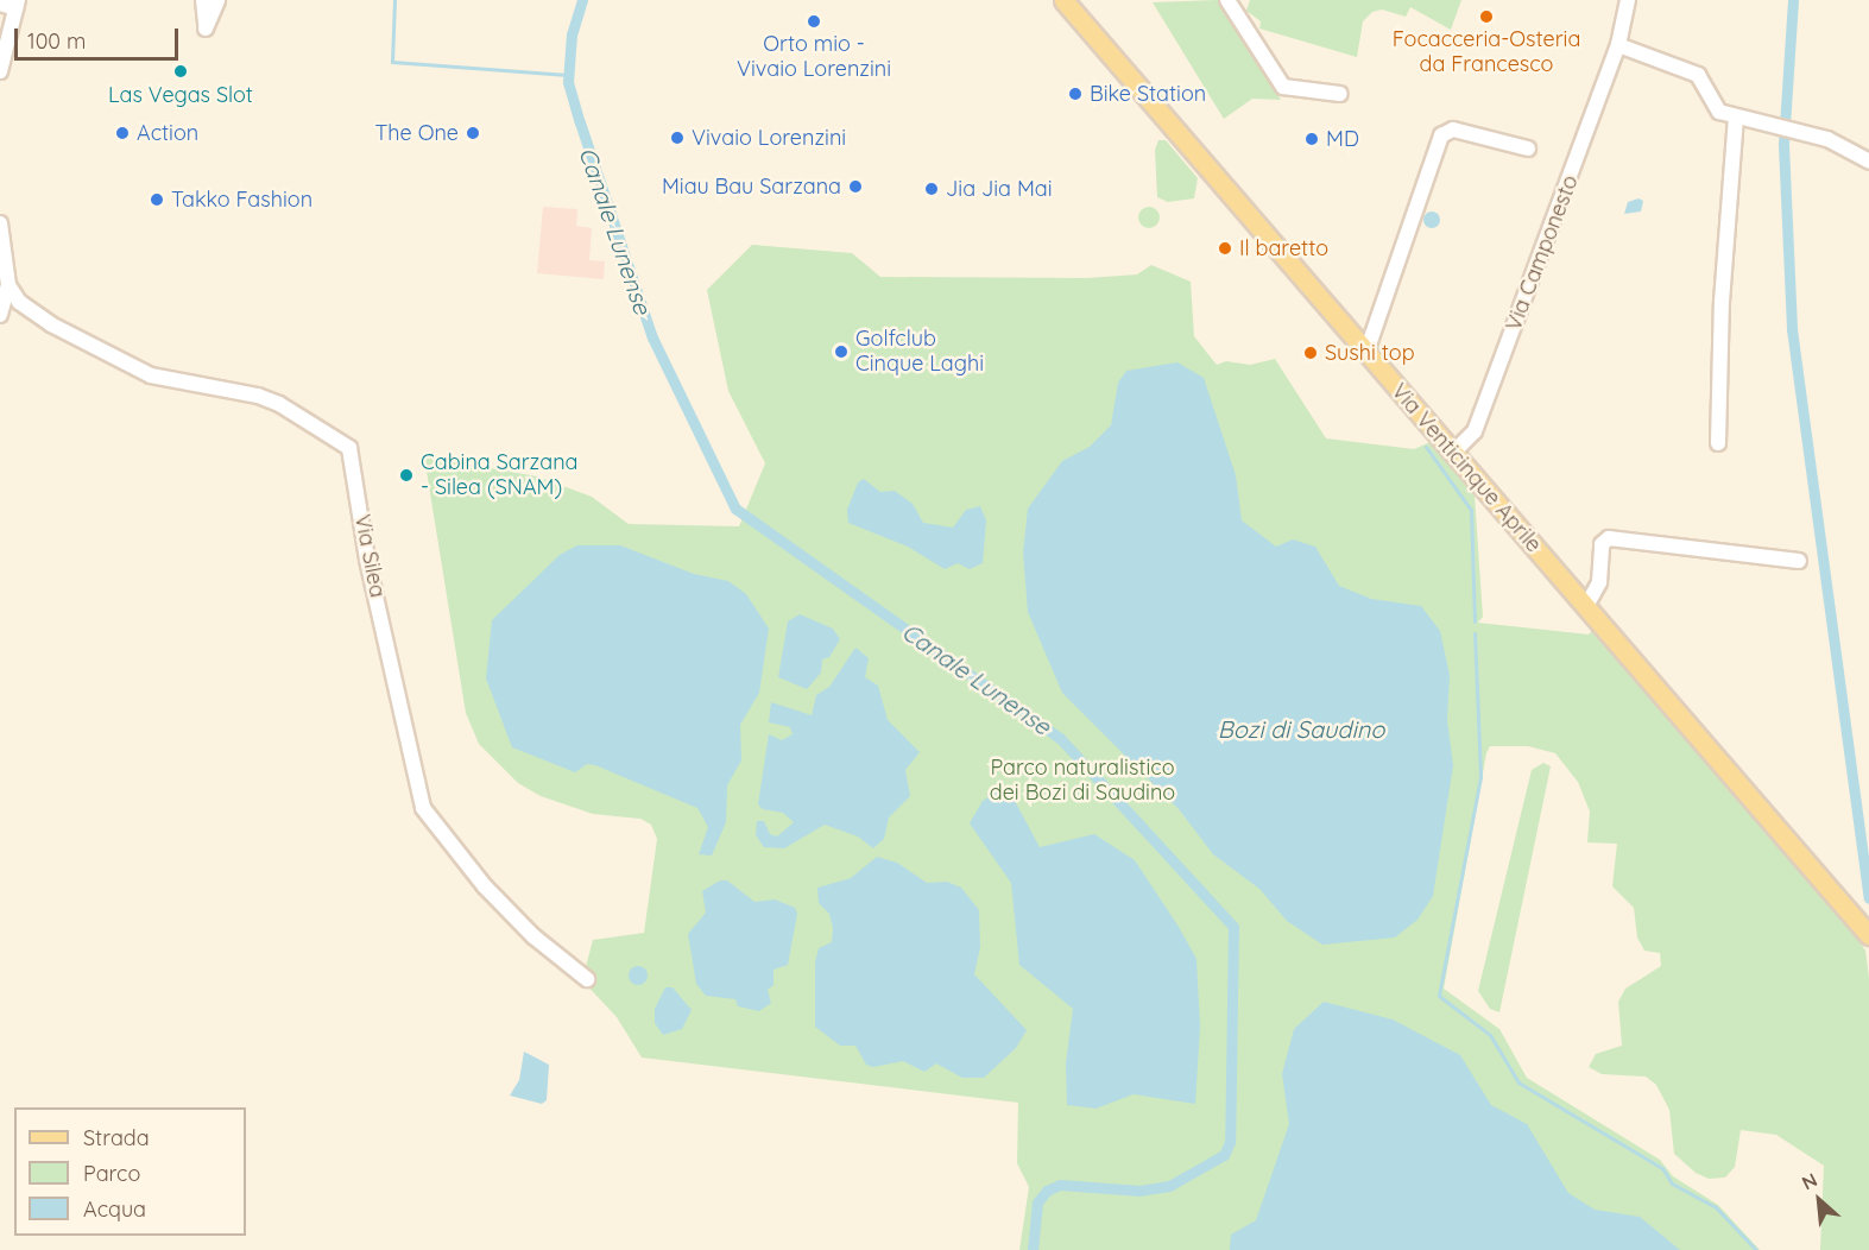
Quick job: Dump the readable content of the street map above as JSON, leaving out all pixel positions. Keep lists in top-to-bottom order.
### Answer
{
  "streets": {
    "main road": ["Via Venticinque Aprile"],
    "street": ["Via Camponesto", "Via Silea"]
  },
  "crossings": [
    ["Via Camponesto", "Via Venticinque Aprile"]
  ],
  "water": ["Canale Lunense", "Bozi di Saudino"],
  "parks": ["Parco naturalistico dei Bozi di Saudino"],
  "places": [
    "Focacceria-Osteria da Francesco",
    "Orto mio - Vivaio Lorenzini",
    "Las Vegas Slot",
    "Bike Station",
    "Action",
    "The One",
    "Vivaio Lorenzini",
    "MD",
    "Miau Bau Sarzana",
    "Jia Jia Mai",
    "Takko Fashion",
    "Il baretto",
    "Golfclub Cinque Laghi",
    "Sushi top",
    "Cabina Sarzana - Silea (SNAM)"
  ],
  "legend": ["Strada", "Parco", "Acqua"],
  "scale_bar": "100 m",
  "north": "top left"
}
